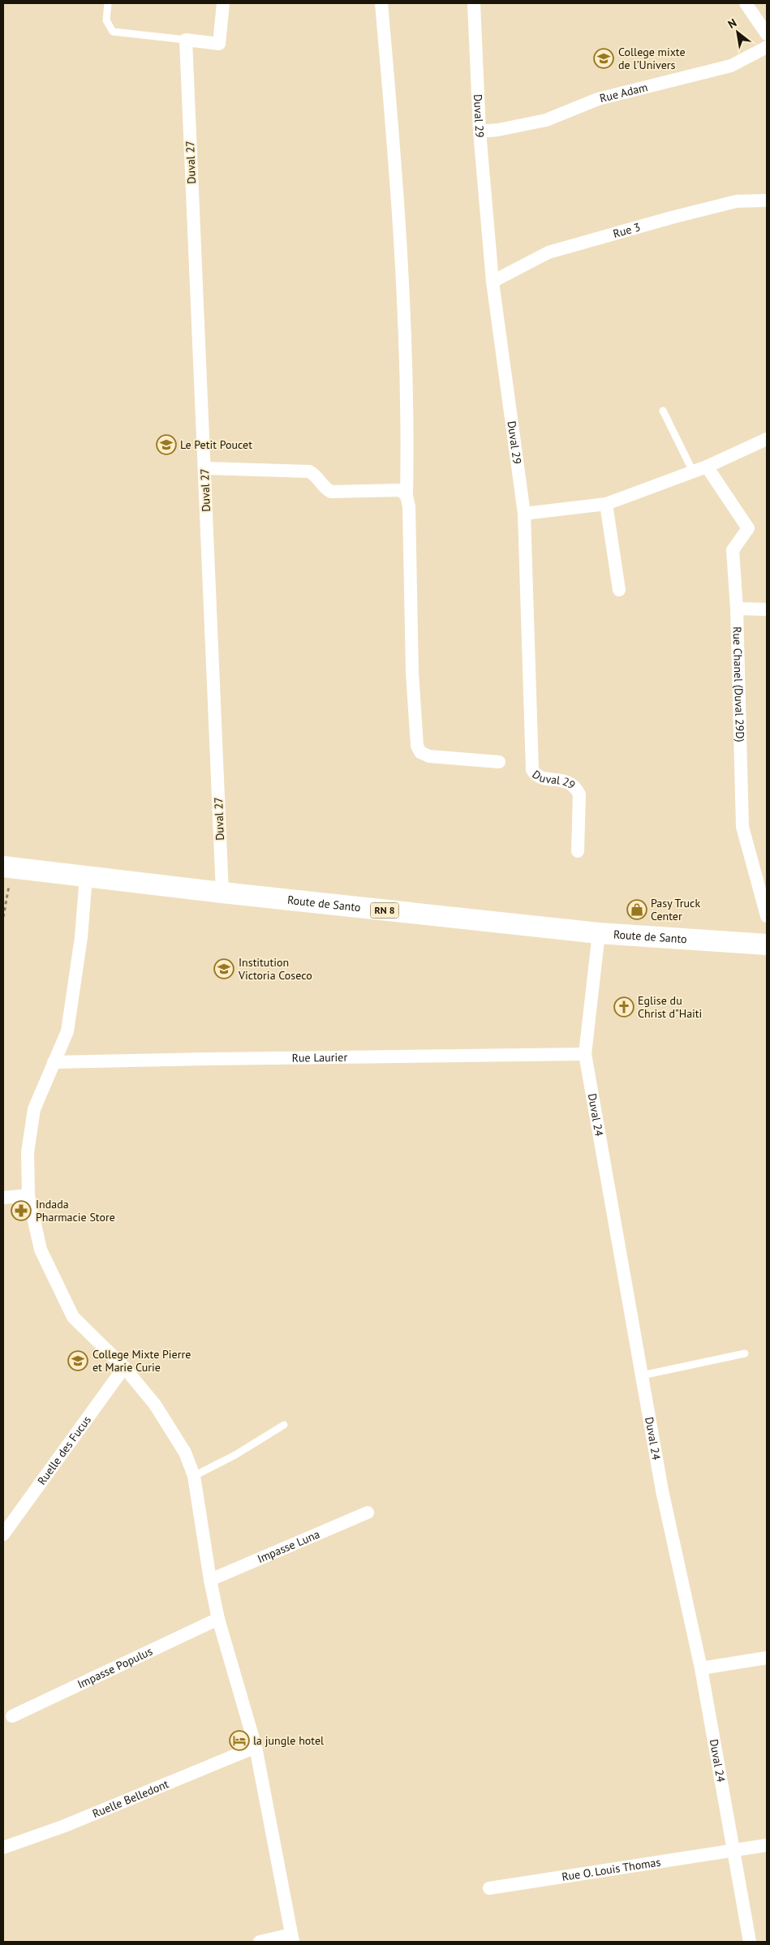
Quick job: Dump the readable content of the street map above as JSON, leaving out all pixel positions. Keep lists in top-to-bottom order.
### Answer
{
  "streets": {
    "main road": ["Route de Santo", "RN 8"],
    "street": [
      "Rue Adam",
      "Duval 29",
      "Duval 27",
      "Rue 3",
      "Rue Chanel (Duval 29D)",
      "Rue Laurier",
      "Duval 24",
      "Ruelle des Fucus",
      "Impasse Luna",
      "Impasse Populus",
      "Ruelle Belledont",
      "Rue O. Louis Thomas"
    ]
  },
  "crossings": [
    ["Rue Adam", "Duval 29"],
    ["Duval 29", "Rue 3"],
    ["Duval 27", "Route de Santo"],
    ["Route de Santo", "Duval 24"],
    ["Rue Laurier", "Duval 24"],
    ["Duval 24", "Rue O. Louis Thomas"]
  ],
  "places": {
    "school or university": [
      "College mixte de l'Univers",
      "Le Petit Poucet",
      "Institution Victoria Coseco",
      "College Mixte Pierre et Marie Curie"
    ],
    "shop": ["Pasy Truck Center"],
    "church": ["Eglise du Christ d\"Haiti"],
    "pharmacy": ["Indada Pharmacie Store"],
    "hotel": ["la jungle hotel"]
  },
  "north": "top left"
}
